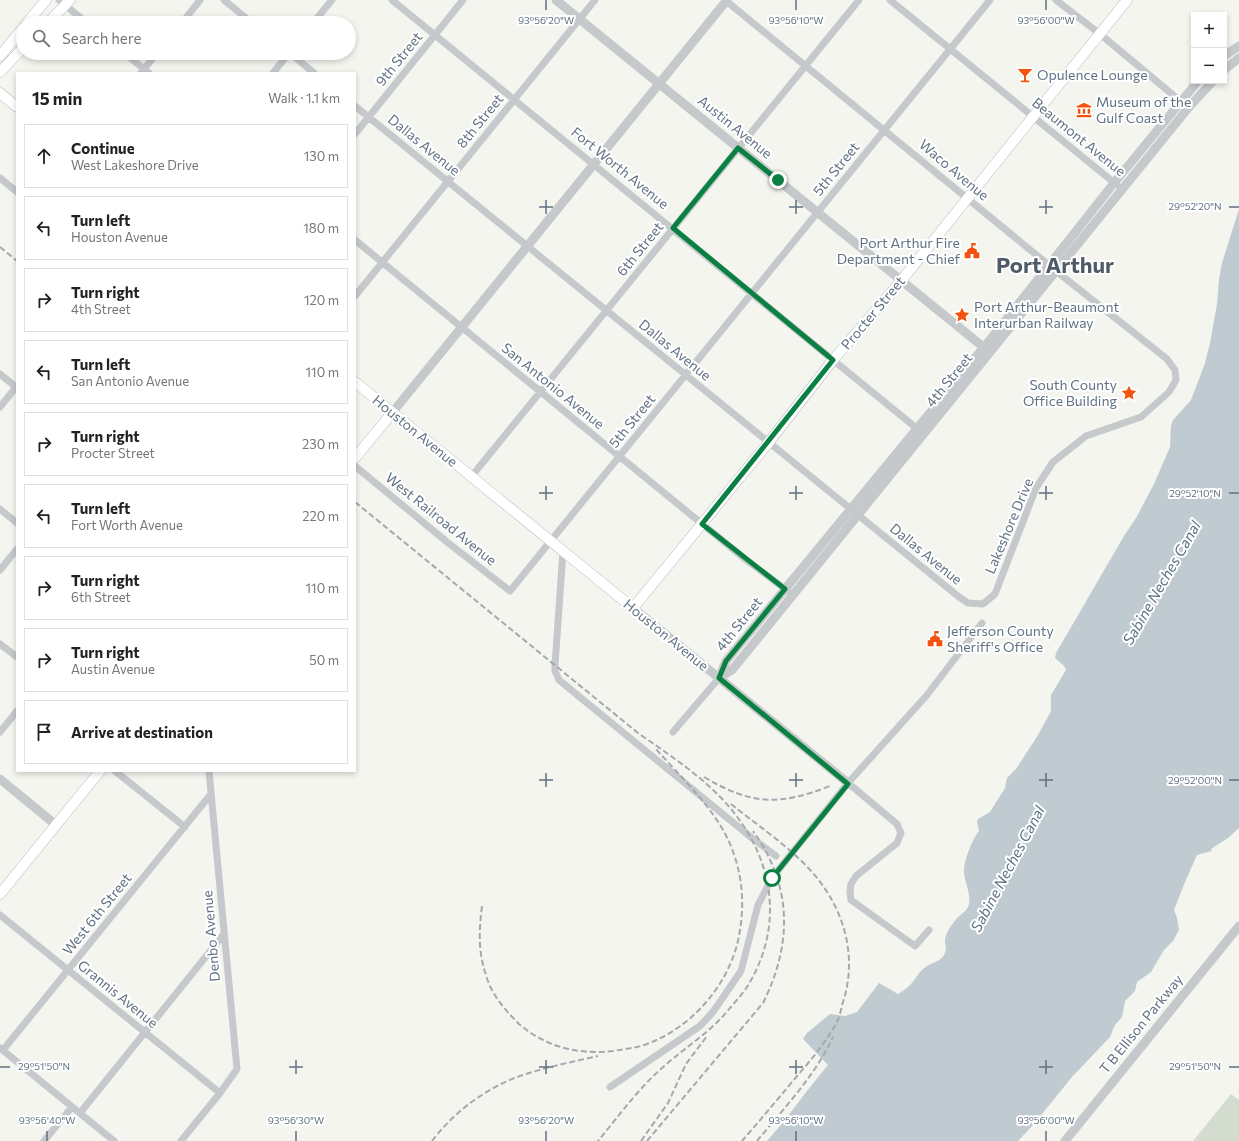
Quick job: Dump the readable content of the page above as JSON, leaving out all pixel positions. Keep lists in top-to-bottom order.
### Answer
{
  "streets": {
    "main road": ["Procter Street", "Houston Avenue"],
    "street": [
      "9th Street",
      "8th Street",
      "Austin Avenue",
      "Beaumont Avenue",
      "Dallas Avenue",
      "Fort Worth Avenue",
      "5th Street",
      "Waco Avenue",
      "6th Street",
      "4th Street",
      "San Antonio Avenue",
      "West Railroad Avenue",
      "Lakeshore Drive",
      "West 6th Street",
      "Denbo Avenue",
      "Grannis Avenue",
      "T B Ellison Parkway"
    ]
  },
  "crossings": [
    ["9th Street", "Dallas Avenue"],
    ["9th Street", "Fort Worth Avenue"],
    ["8th Street", "Austin Avenue"],
    ["8th Street", "Dallas Avenue"],
    ["8th Street", "Fort Worth Avenue"],
    ["8th Street", "San Antonio Avenue"],
    ["Austin Avenue", "5th Street"],
    ["Austin Avenue", "6th Street"],
    ["Austin Avenue", "Procter Street"],
    ["Austin Avenue", "4th Street"],
    ["Beaumont Avenue", "5th Street"],
    ["Beaumont Avenue", "Procter Street"],
    ["Beaumont Avenue", "4th Street"],
    ["Dallas Avenue", "5th Street"],
    ["Dallas Avenue", "6th Street"],
    ["Dallas Avenue", "Procter Street"],
    ["Dallas Avenue", "4th Street"],
    ["Dallas Avenue", "Lakeshore Drive"],
    ["Fort Worth Avenue", "5th Street"],
    ["Fort Worth Avenue", "6th Street"],
    ["Fort Worth Avenue", "Procter Street"],
    ["Fort Worth Avenue", "4th Street"],
    ["5th Street", "Waco Avenue"],
    ["5th Street", "San Antonio Avenue"],
    ["5th Street", "Houston Avenue"],
    ["5th Street", "West Railroad Avenue"],
    ["Waco Avenue", "6th Street"],
    ["Waco Avenue", "Procter Street"],
    ["Waco Avenue", "4th Street"],
    ["Waco Avenue", "Lakeshore Drive"],
    ["6th Street", "San Antonio Avenue"],
    ["6th Street", "Houston Avenue"],
    ["Procter Street", "San Antonio Avenue"],
    ["Procter Street", "Houston Avenue"],
    ["4th Street", "San Antonio Avenue"],
    ["4th Street", "Houston Avenue"],
    ["West 6th Street", "Denbo Avenue"],
    ["West 6th Street", "Grannis Avenue"],
    ["Denbo Avenue", "Grannis Avenue"]
  ],
  "districts": ["Port Arthur"],
  "water": ["Sabine Neches Canal"],
  "places": {
    "bar": ["Opulence Lounge"],
    "museum": ["Museum of the Gulf Coast"],
    "public building": ["Port Arthur Fire Department - Chief", "Jefferson County Sheriff's Office"],
    "place": ["Port Arthur-Beaumont Interurban Railway", "South County Office Building"]
  },
  "page": {
    "map_buttons": ["+", "−"],
    "search": "Search here",
    "heading": ["15 min", "Walk · 1.1 km"],
    "list": [
      ["Continue", "West Lakeshore Drive", "130 m"],
      ["Turn left", "Houston Avenue", "180 m"],
      ["Turn right", "4th Street", "120 m"],
      ["Turn left", "San Antonio Avenue", "110 m"],
      ["Turn right", "Procter Street", "230 m"],
      ["Turn left", "Fort Worth Avenue", "220 m"],
      ["Turn right", "6th Street", "110 m"],
      ["Turn right", "Austin Avenue", "50 m"],
      "Arrive at destination"
    ]
  },
  "coordinates": [
    "93°56'20\"W",
    "93°56'10\"W",
    "93°56'00\"W",
    "29°52'20\"N",
    "29°52'10\"N",
    "29°52'00\"N",
    "29°51'50\"N",
    "93°56'40\"W",
    "93°56'30\"W"
  ]
}
